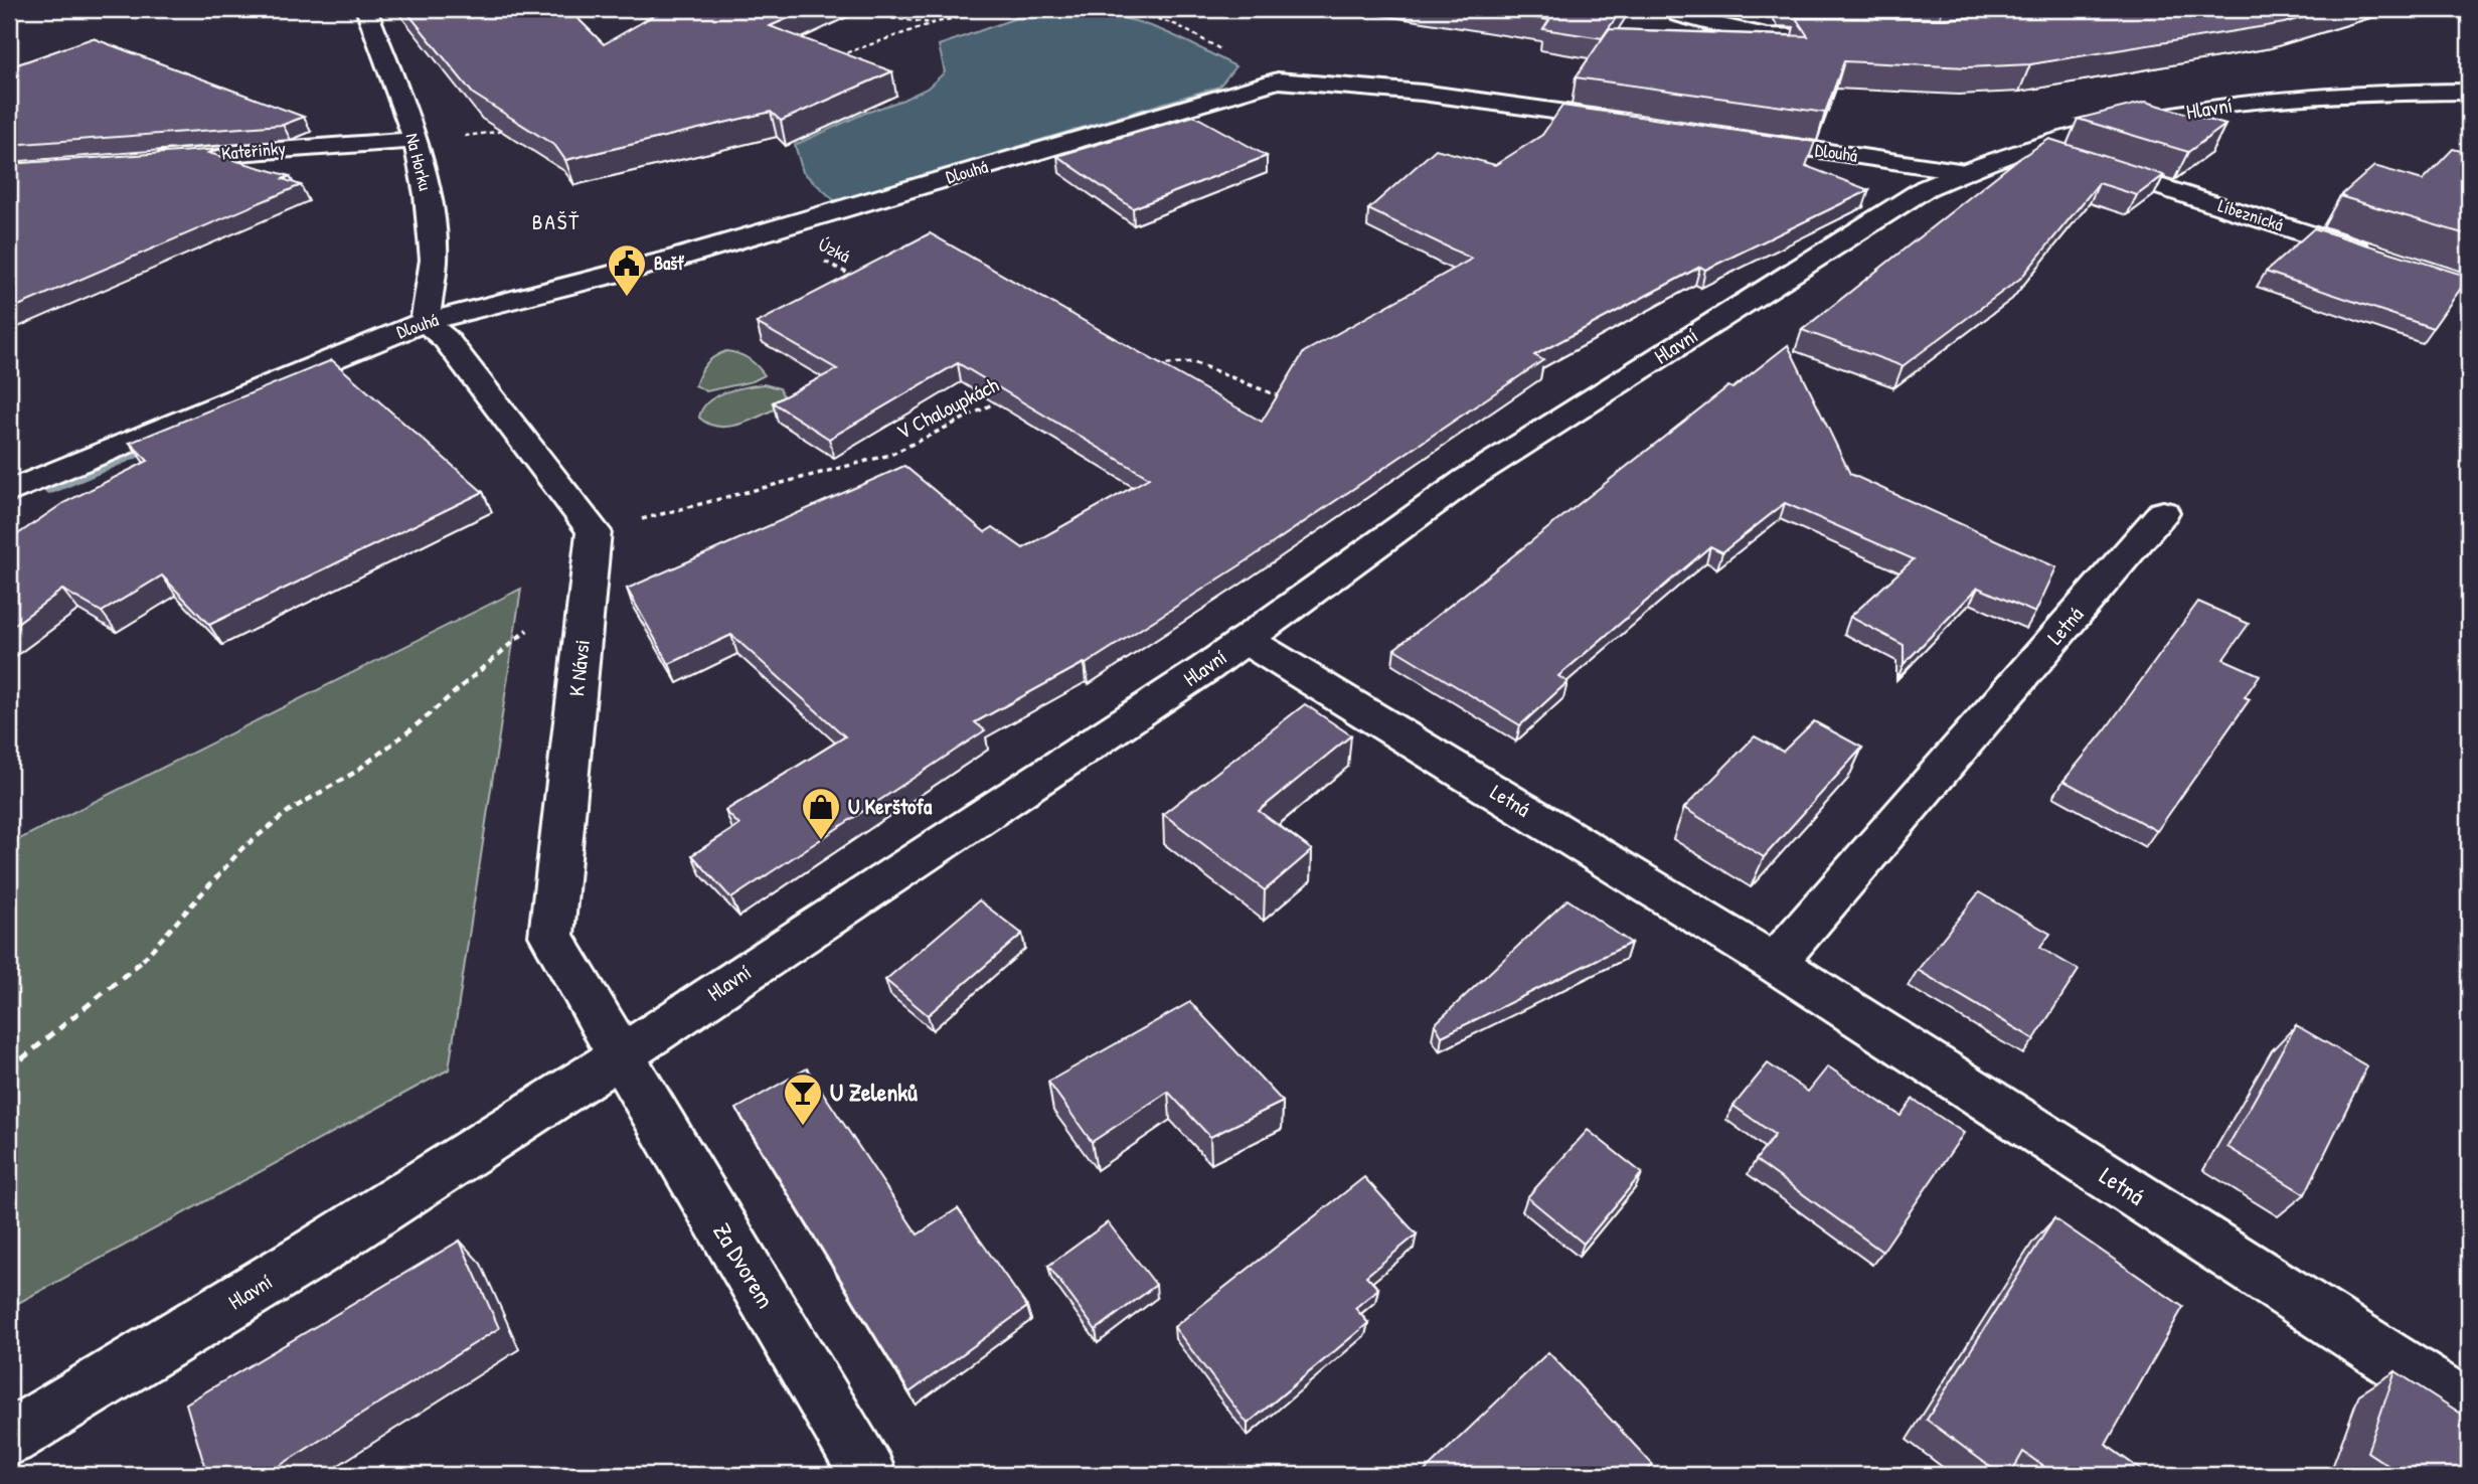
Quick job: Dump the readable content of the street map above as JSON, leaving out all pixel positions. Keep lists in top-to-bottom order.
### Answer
{
  "streets": {
    "street": [
      "Hlavní",
      "Kateřinky",
      "Dlouhá",
      "Na Horku",
      "Líbeznická",
      "Letná",
      "K Návsi",
      "Za Dvorem"
    ],
    "path": ["Úzká", "V Chaloupkách"]
  },
  "crossings": [
    ["Hlavní", "Dlouhá"],
    ["Hlavní", "Líbeznická"],
    ["Hlavní", "Letná"],
    ["Hlavní", "K Návsi"],
    ["Hlavní", "Za Dvorem"],
    ["Kateřinky", "Na Horku"],
    ["Dlouhá", "Na Horku"],
    ["V Chaloupkách", "K Návsi"],
    ["K Návsi", "Za Dvorem"]
  ],
  "districts": ["BAŠŤ"],
  "places": {
    "public building": ["Bašť"],
    "shop": ["U Kerštofa"],
    "bar": ["U Zelenků"]
  }
}
